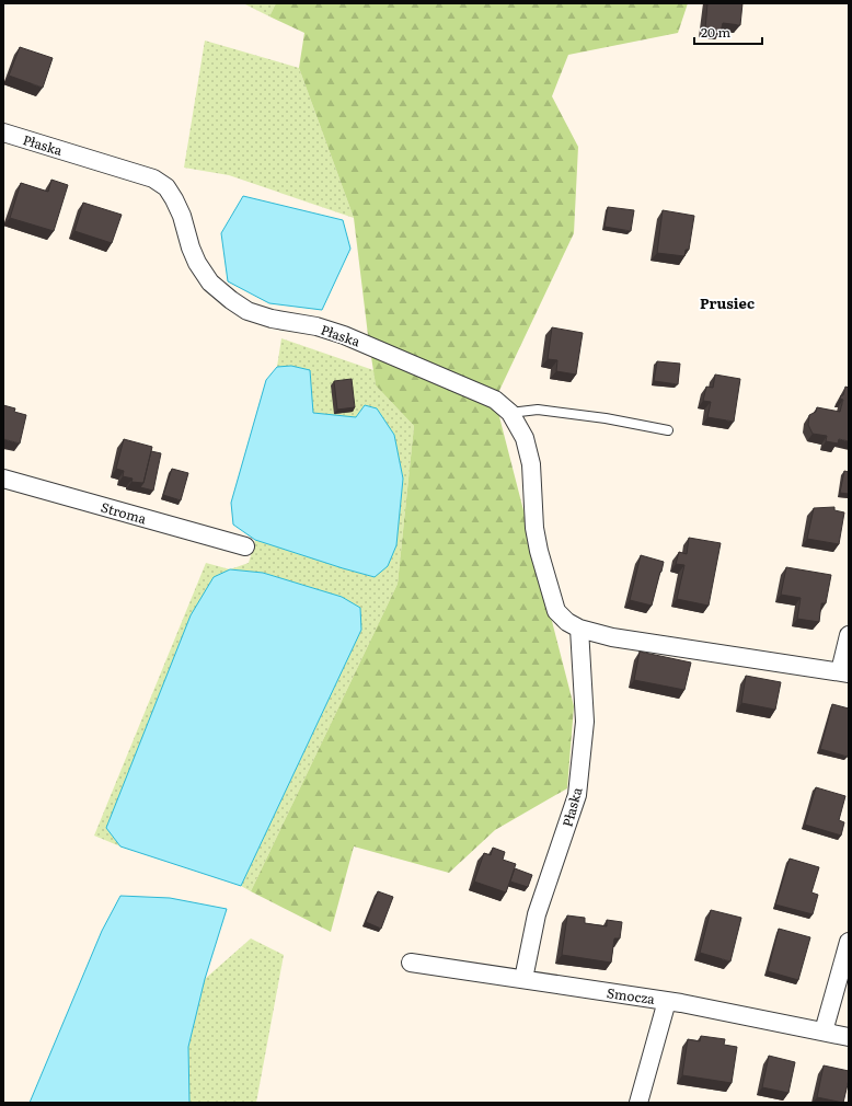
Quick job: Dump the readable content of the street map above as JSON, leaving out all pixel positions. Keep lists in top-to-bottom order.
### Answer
{
  "streets": {
    "street": ["Płaska", "Stroma", "Smocza"]
  },
  "crossings": [
    ["Płaska", "Smocza"]
  ],
  "districts": ["Prusiec"],
  "scale_bar": "20 m"
}
